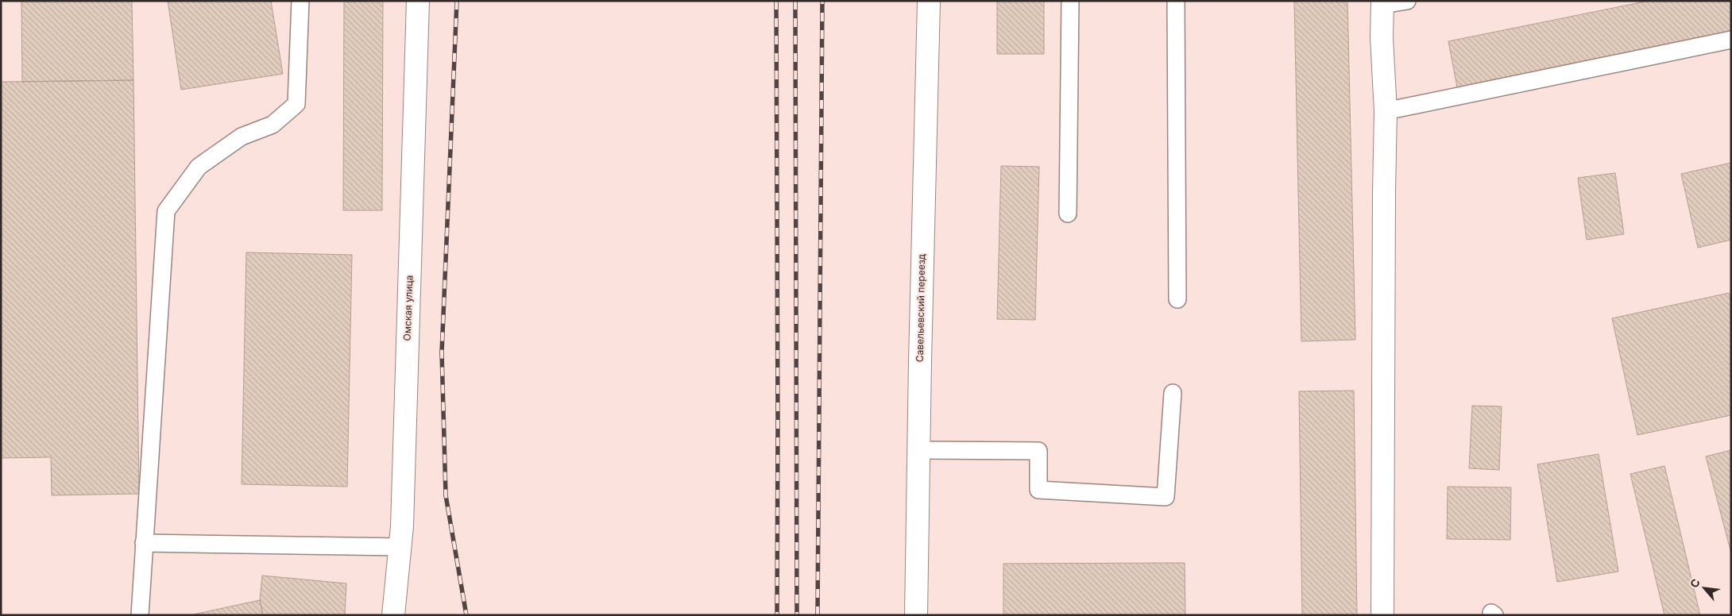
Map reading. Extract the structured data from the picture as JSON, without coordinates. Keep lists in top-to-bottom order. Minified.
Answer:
{"streets":{"main road":["Омская улица","Савельевский переезд"]},"north":"top left"}
